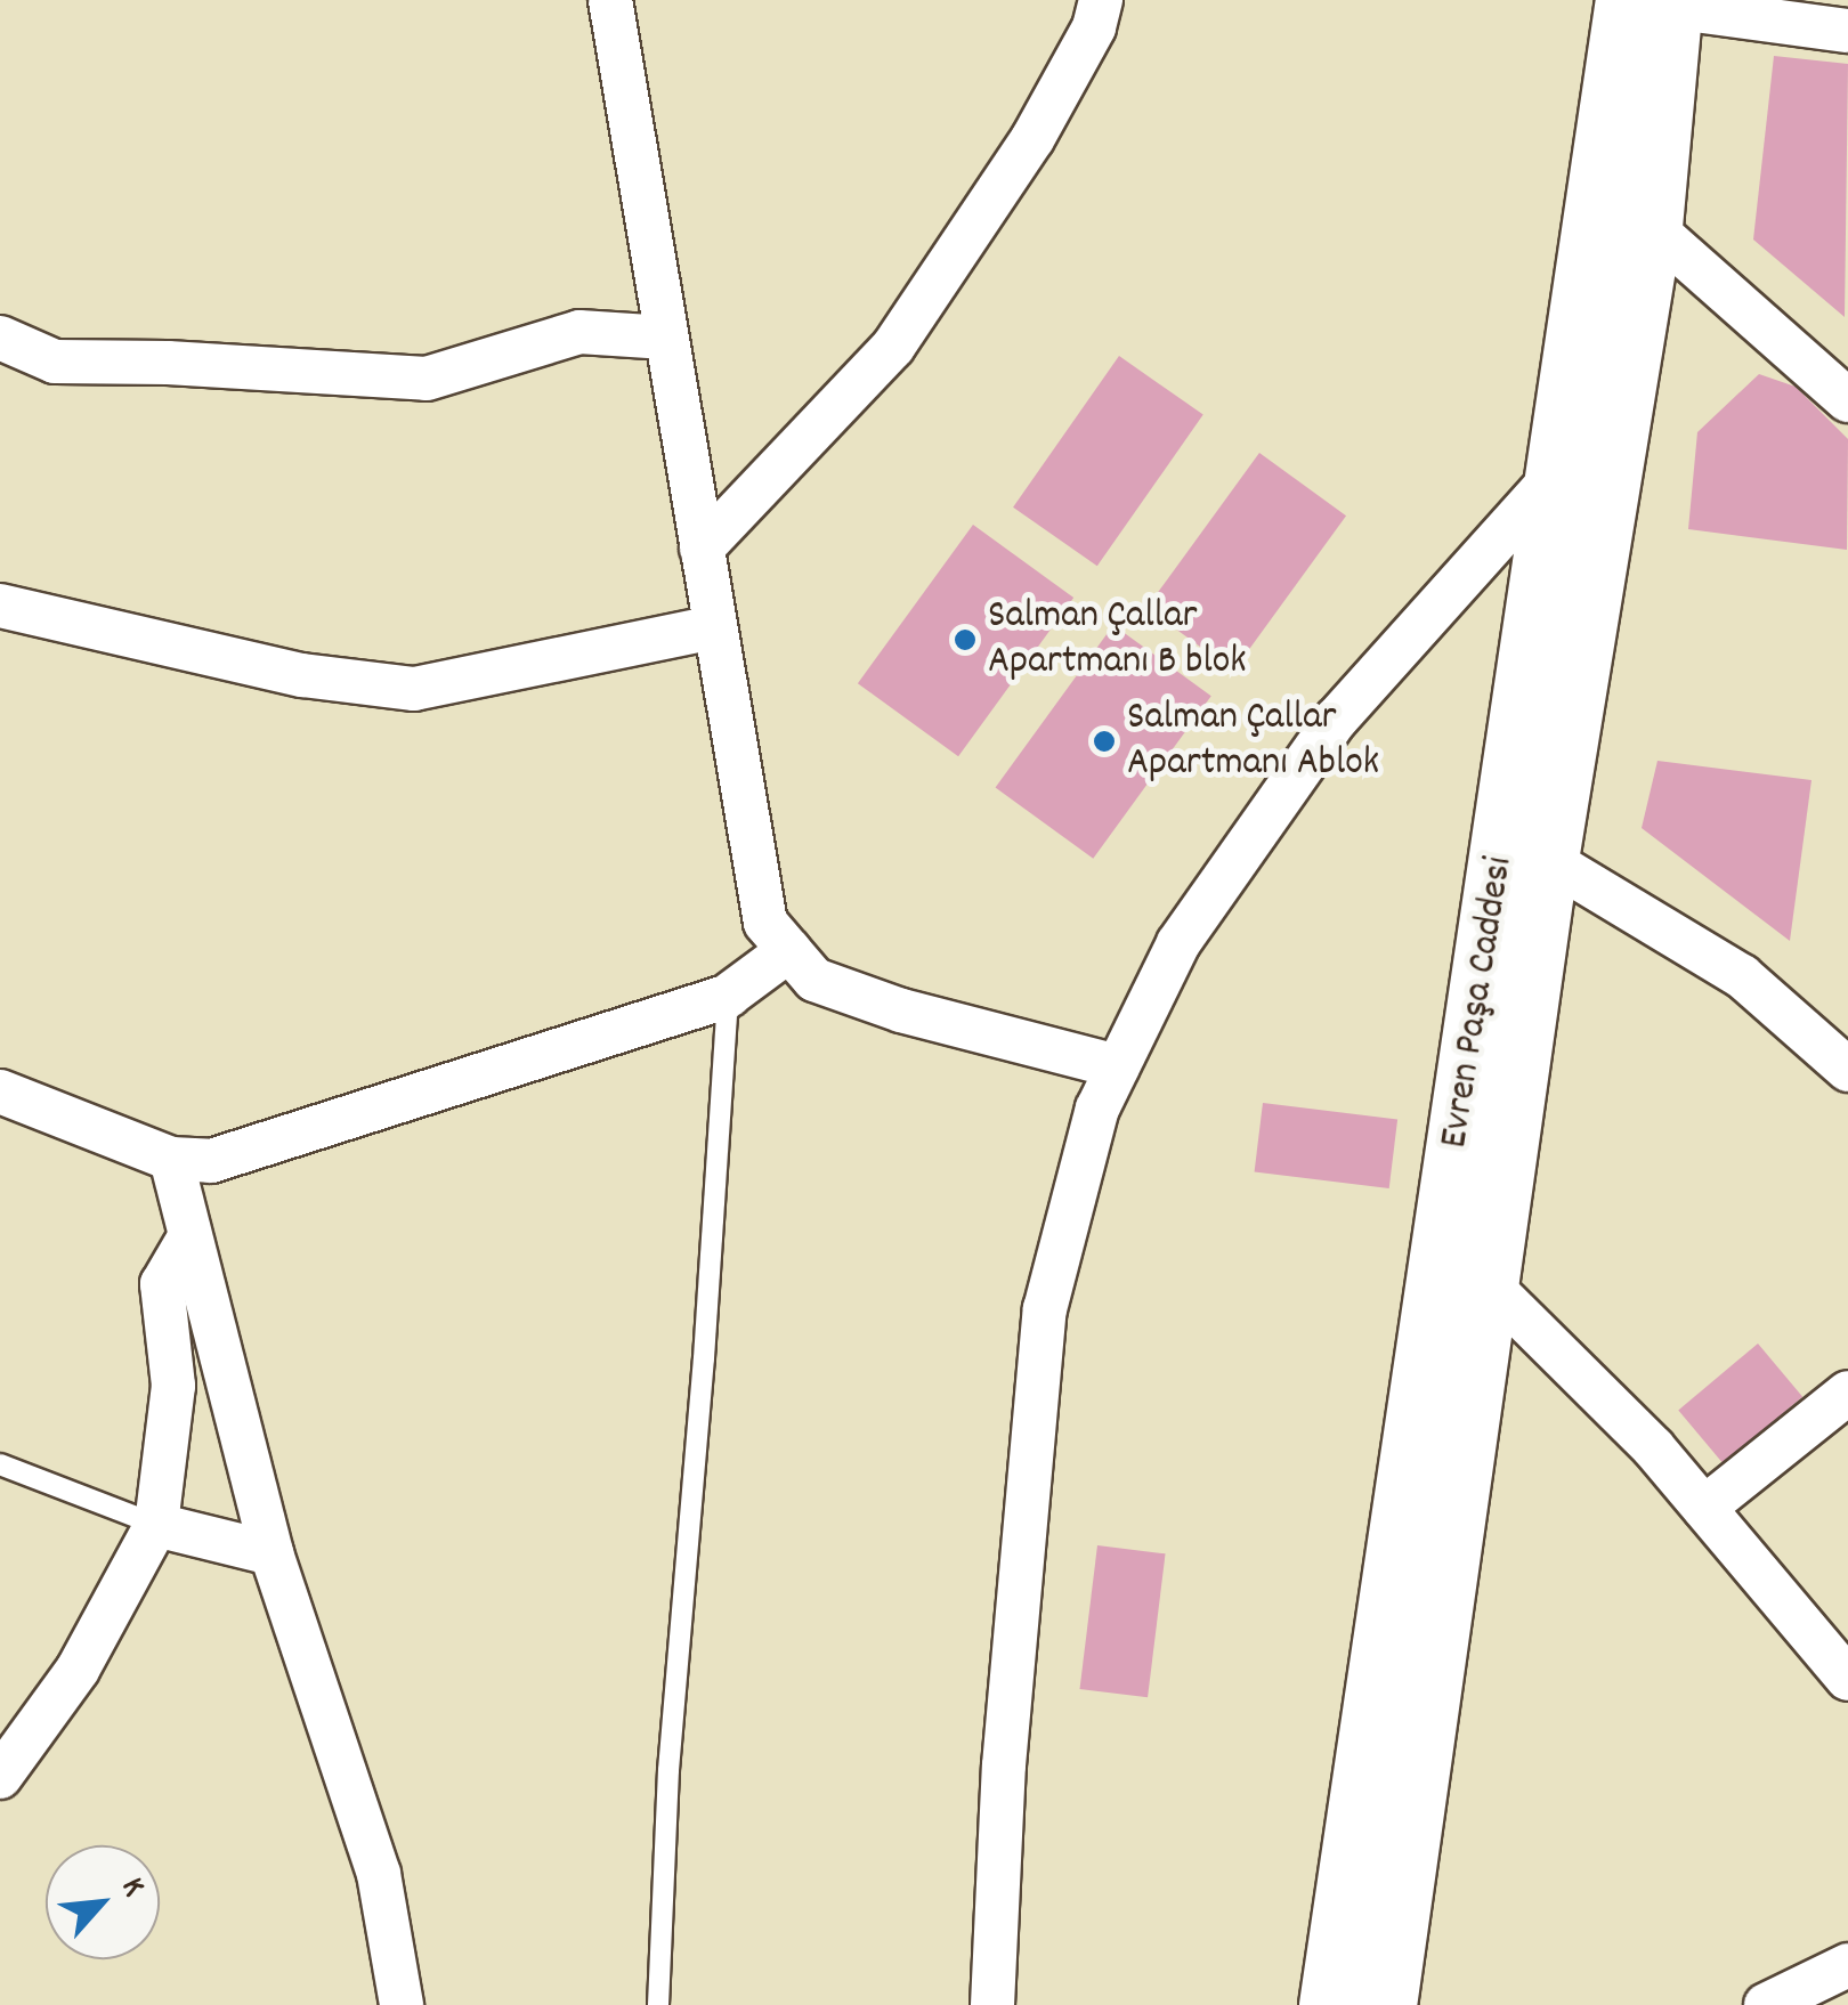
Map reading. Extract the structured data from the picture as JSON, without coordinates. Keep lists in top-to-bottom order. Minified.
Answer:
{"streets":{"highway":["Evren Paşa Caddesi"]},"places":["Salman Çallar Apartmanı B blok","Salman Çallar Apartmanı Ablok"],"north":"top right"}
